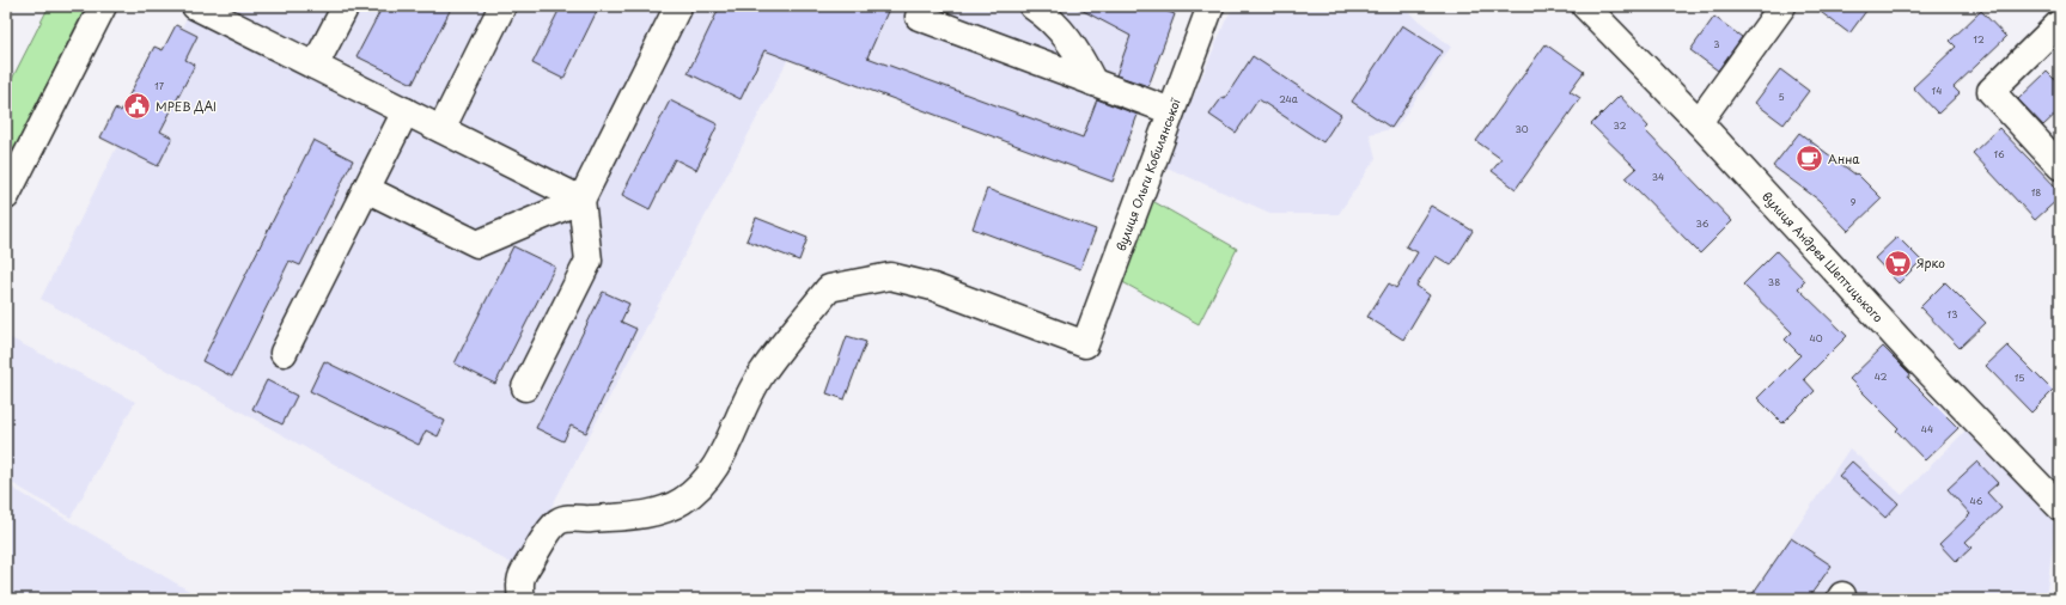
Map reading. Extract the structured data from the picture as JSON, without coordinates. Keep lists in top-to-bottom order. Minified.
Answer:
{"streets":{"street":["вулиця Ольги Кобилянської","вулиця Андрея Шептицького"]},"places":{"public building":["МРЕВ ДАІ"],"cafe":["Анна"],"supermarket":["Ярко"]},"house_numbers":["12","3","17","14","5","24а","32","30","16","34","18","9","36","38","13","40","42","15","44","46"]}
